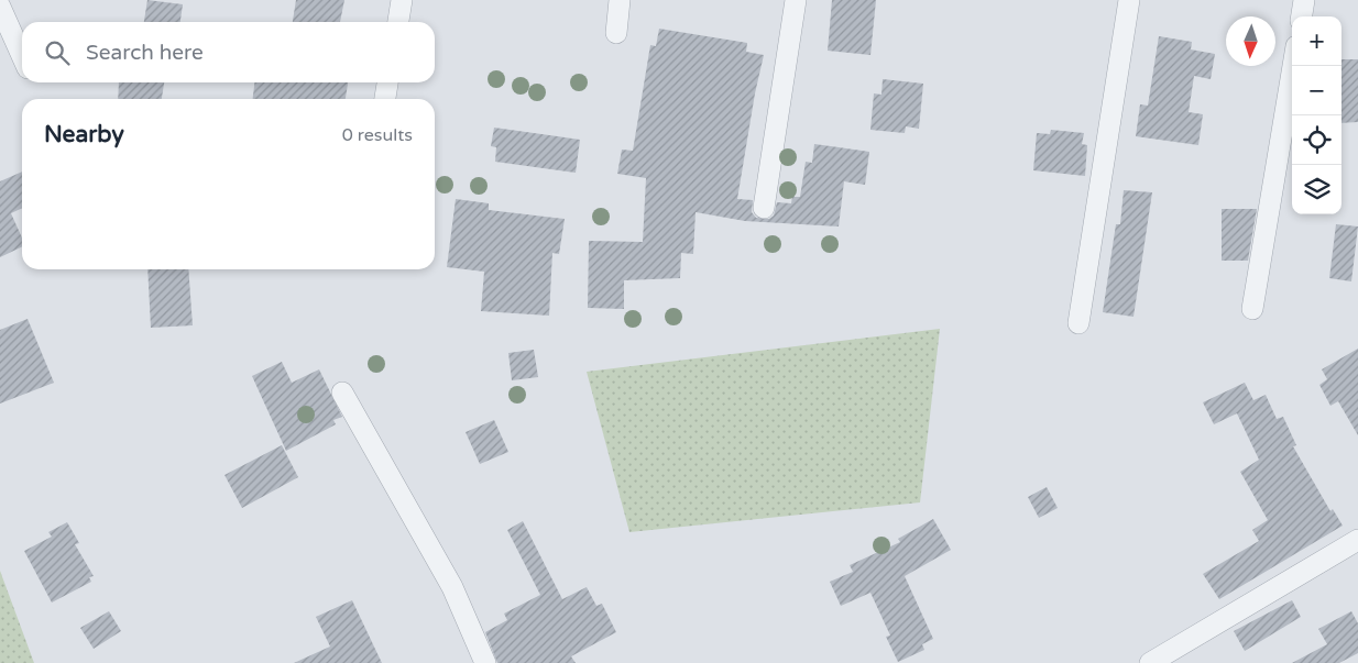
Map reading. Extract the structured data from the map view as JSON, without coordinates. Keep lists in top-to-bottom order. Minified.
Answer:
{"north":"bottom","page":{"map_buttons":["+","−"],"search":"Search here","heading":["Nearby","0 results"]}}
